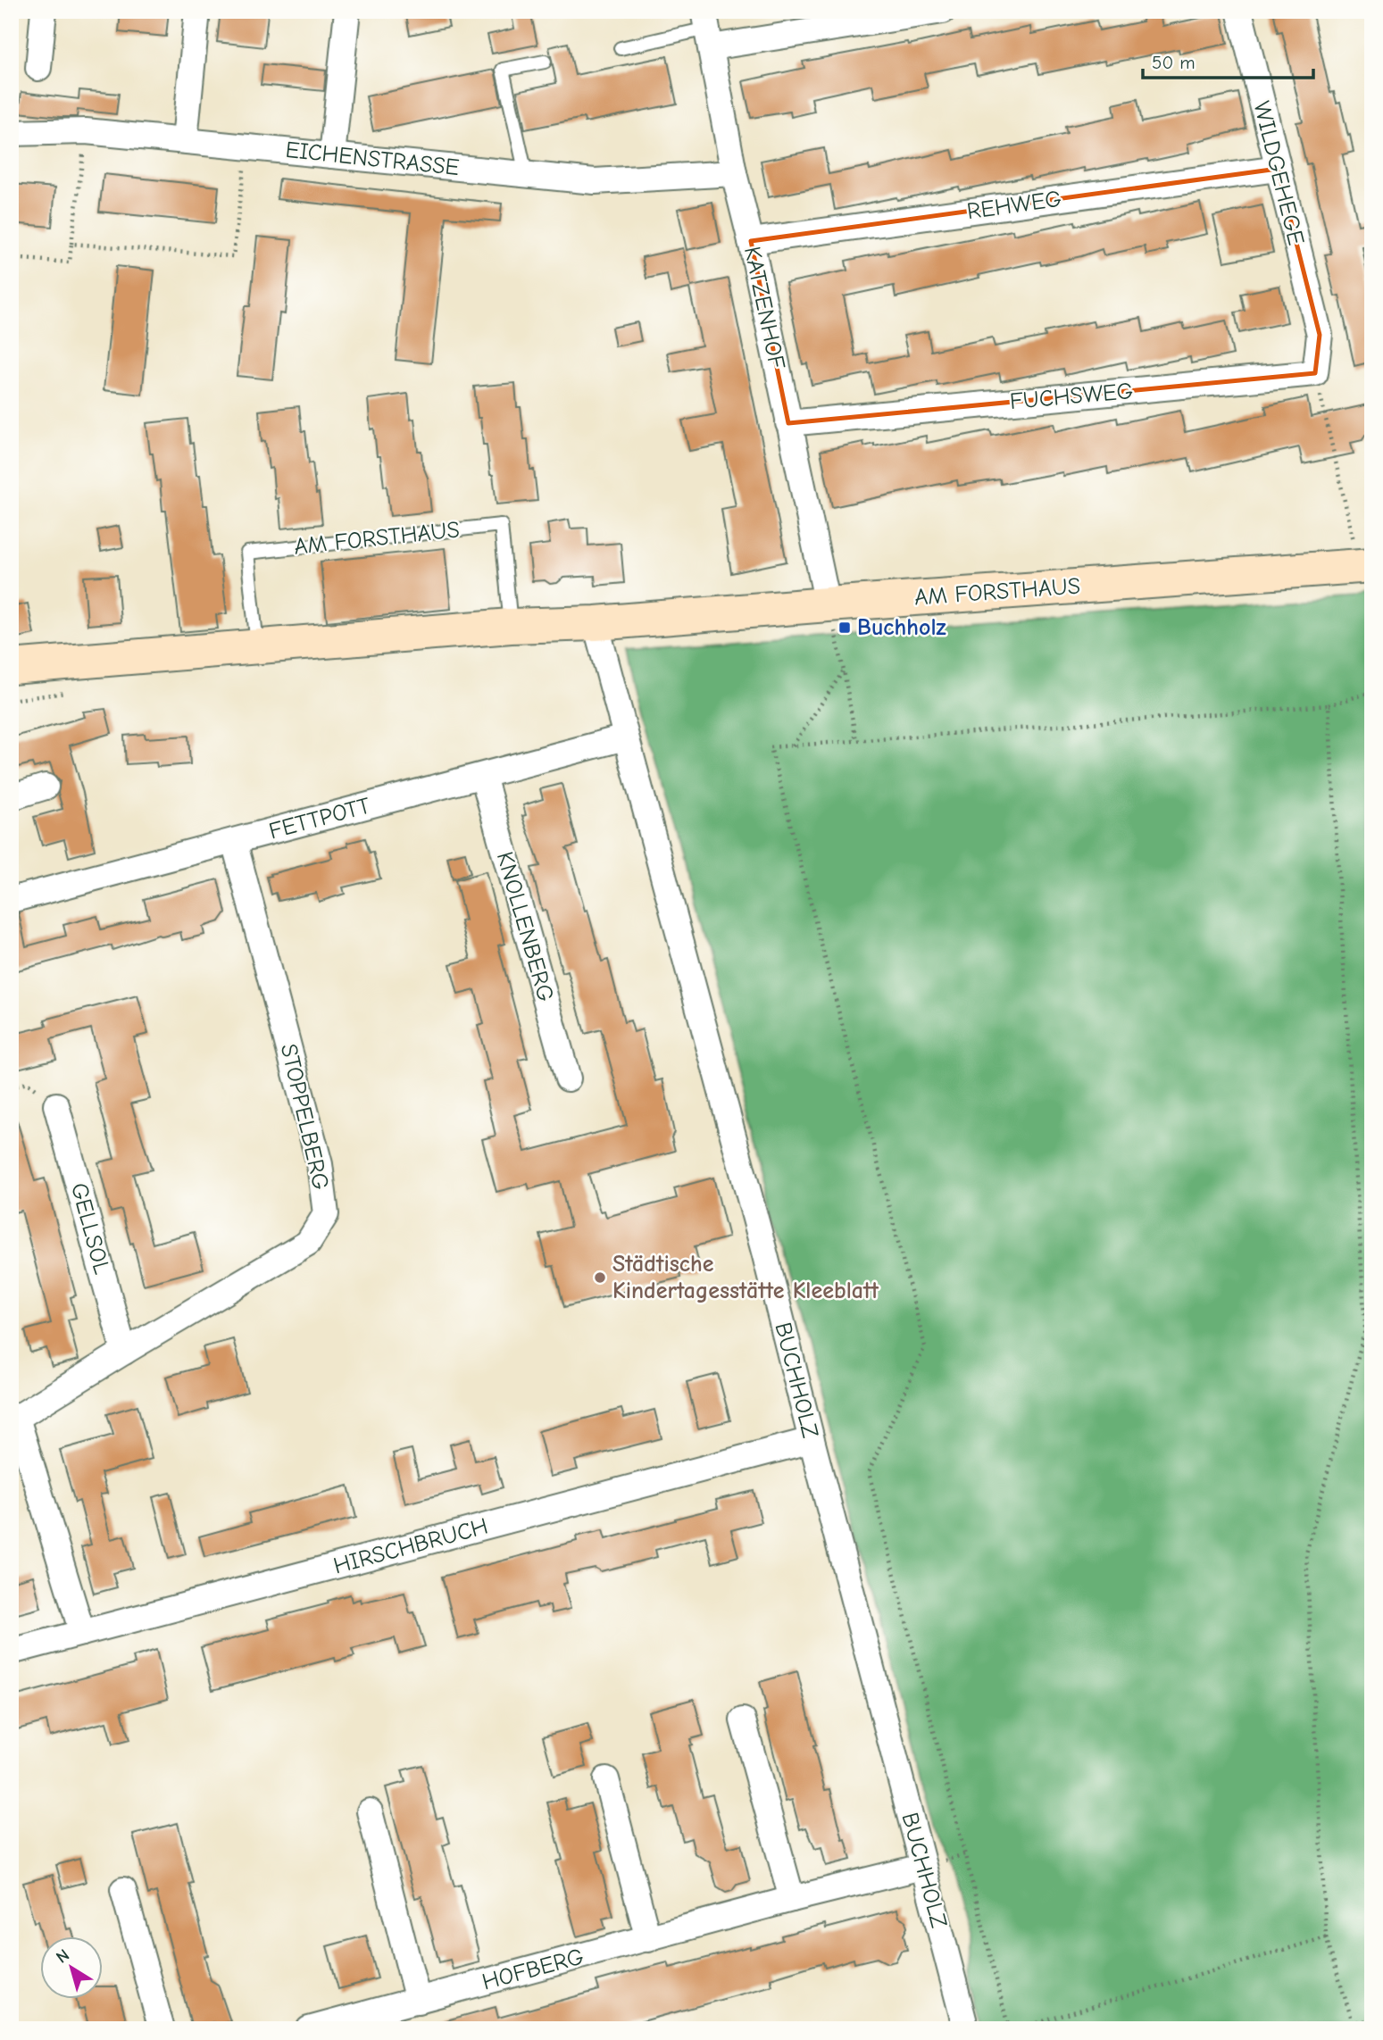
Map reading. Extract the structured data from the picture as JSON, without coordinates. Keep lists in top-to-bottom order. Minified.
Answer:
{"streets":{"street":["EICHENSTRASSE","WILDGEHEGE","REHWEG","KATZENHOF","FUCHSWEG","AM FORSTHAUS","FETTPOTT","KNOLLENBERG","STOPPELBERG","GELLSOL","BUCHHOLZ","HIRSCHBRUCH","HOFBERG"]},"crossings":[["EICHENSTRASSE","KATZENHOF"],["WILDGEHEGE","REHWEG"],["WILDGEHEGE","FUCHSWEG"],["REHWEG","KATZENHOF"],["KATZENHOF","FUCHSWEG"],["KATZENHOF","AM FORSTHAUS"],["AM FORSTHAUS","BUCHHOLZ"],["FETTPOTT","KNOLLENBERG"],["FETTPOTT","STOPPELBERG"],["FETTPOTT","BUCHHOLZ"],["STOPPELBERG","GELLSOL"],["STOPPELBERG","HIRSCHBRUCH"],["BUCHHOLZ","HIRSCHBRUCH"],["BUCHHOLZ","HOFBERG"]],"places":{"transit":["Buchholz"],"other":["Städtische Kindertagesstätte Kleeblatt"]},"scale_bar":"50 m","north":"top left"}
